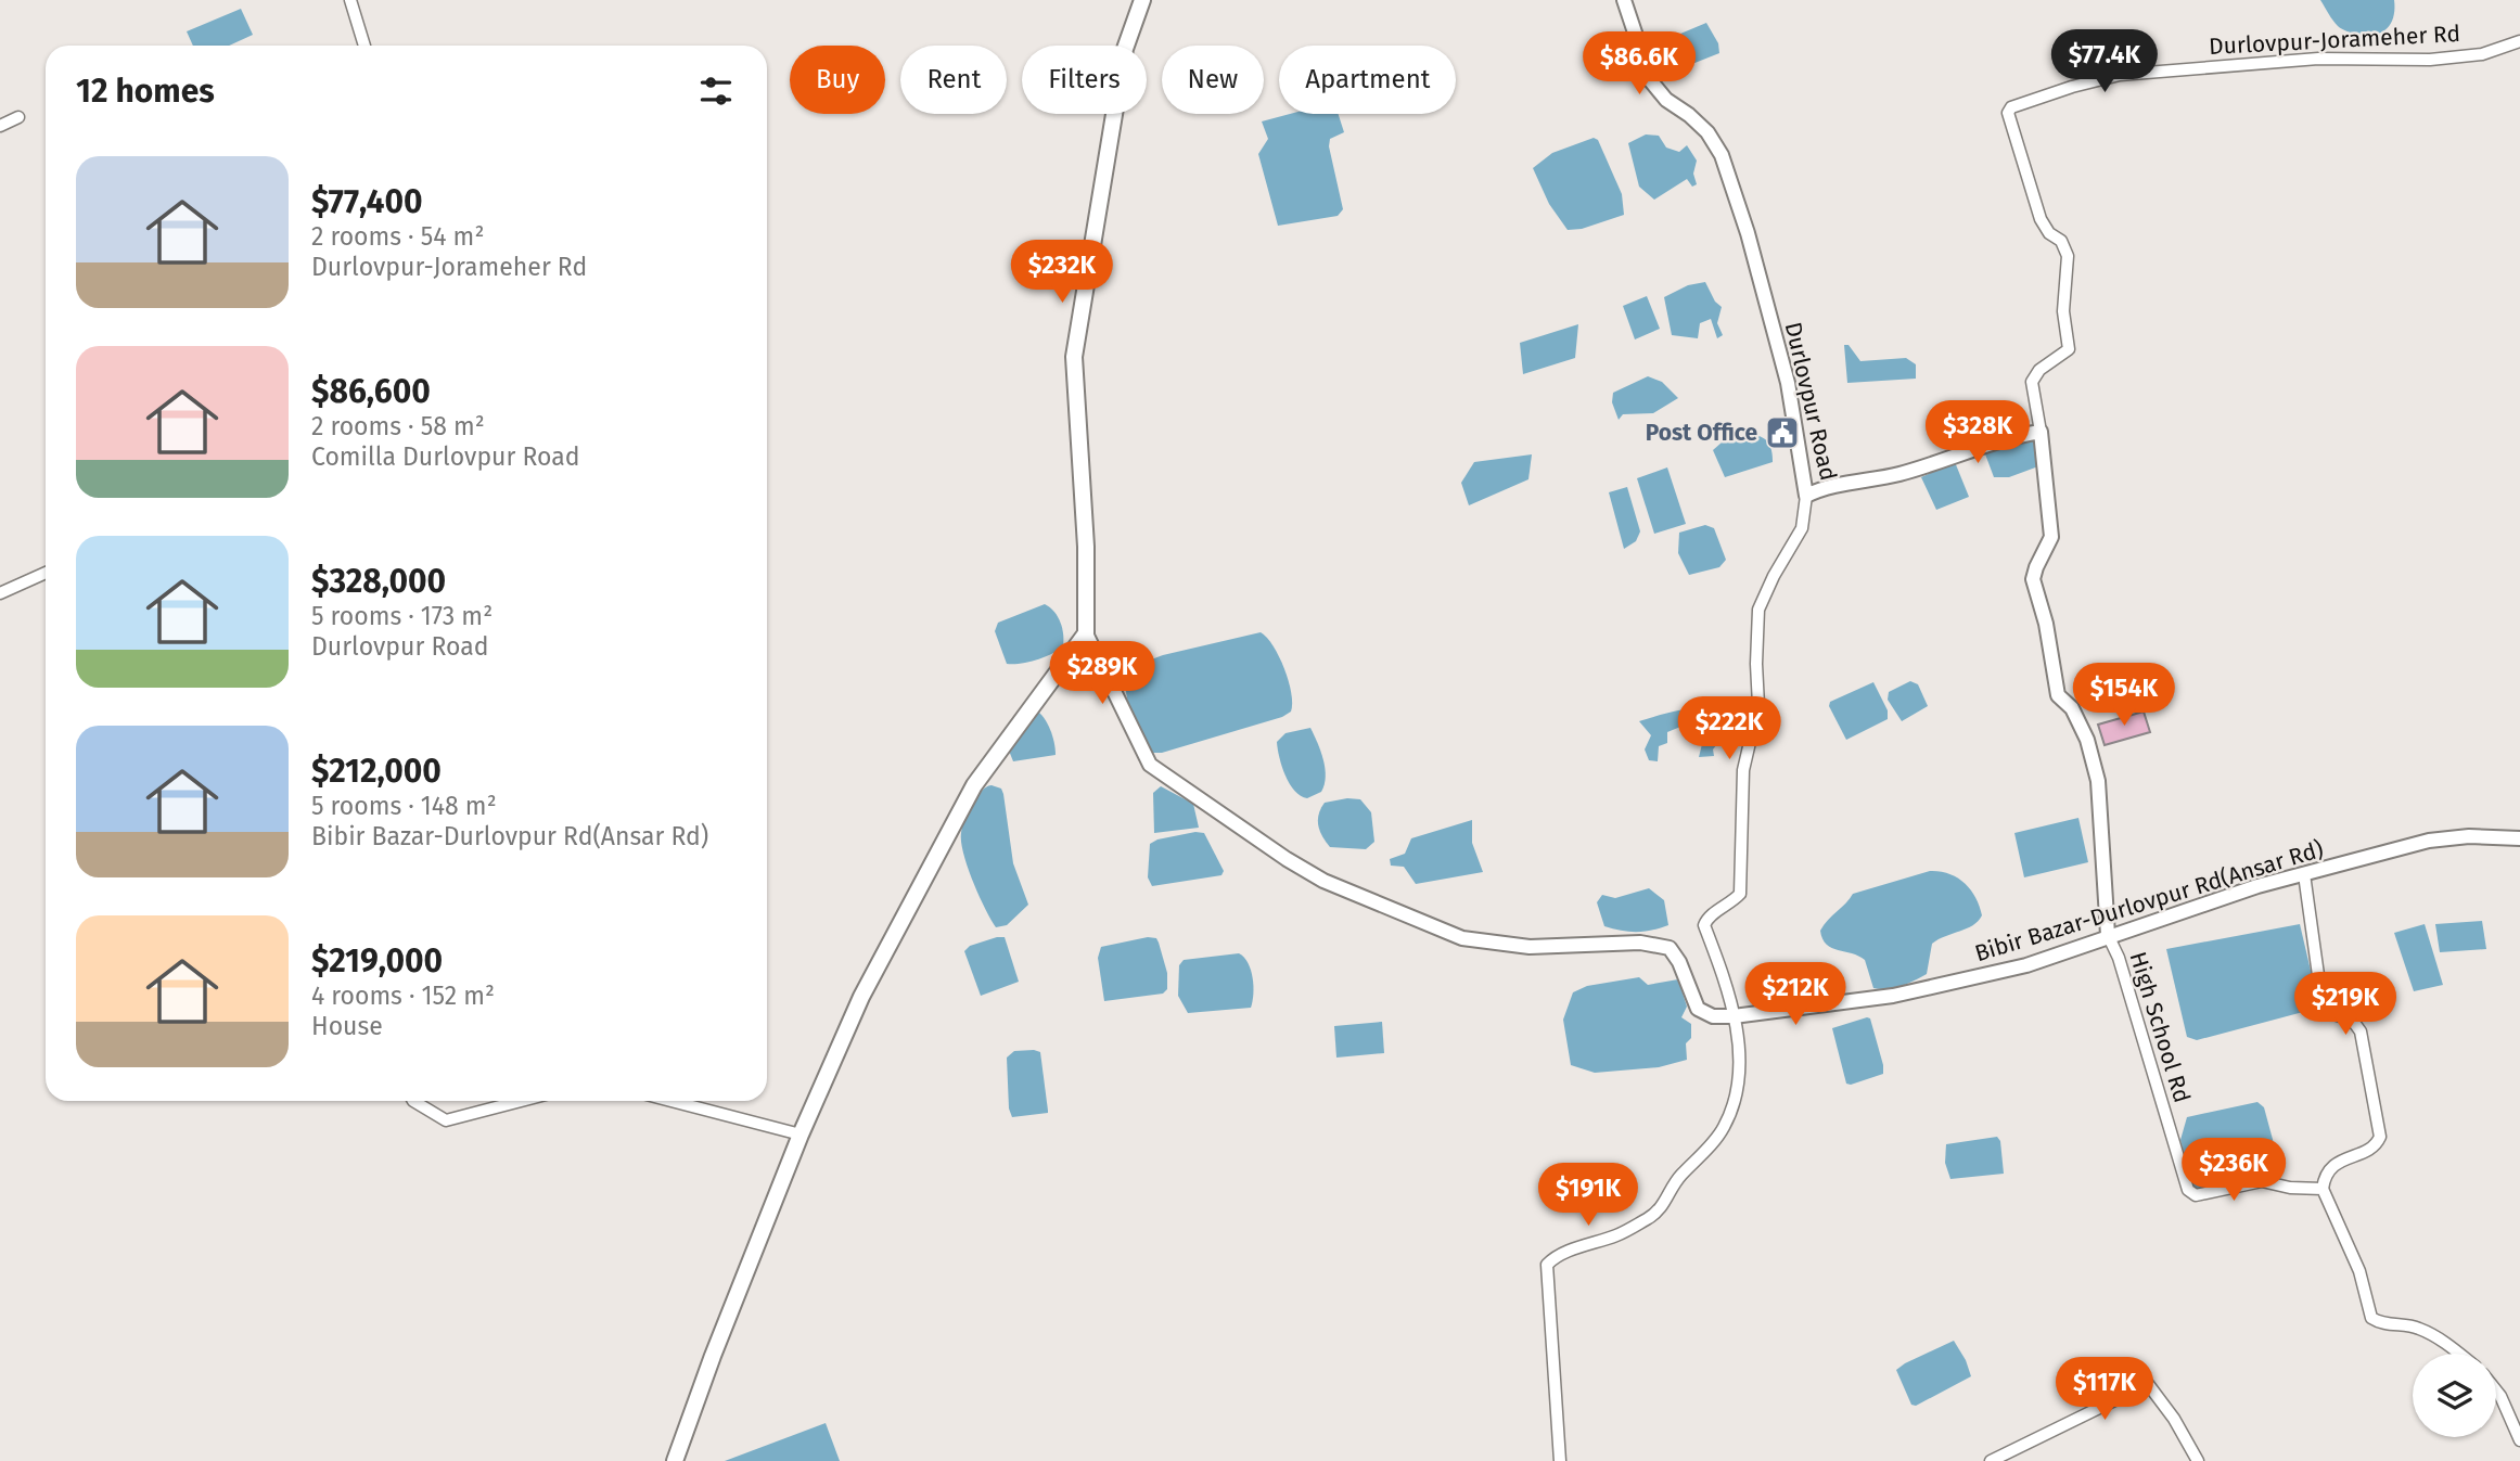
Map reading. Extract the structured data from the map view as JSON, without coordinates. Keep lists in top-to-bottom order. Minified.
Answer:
{"streets":{"street":["Durlovpur-Jorameher Rd","Durlovpur Road","Bibir Bazar-Durlovpur Rd(Ansar Rd)","High School Rd"]},"crossings":[["Durlovpur-Jorameher Rd","Durlovpur Road"],["Bibir Bazar-Durlovpur Rd(Ansar Rd)","High School Rd"]],"places":{"public building":["Post Office"]},"page":{"price":["$77.4K","$86.6K","$232K","$328K","$289K","$154K","$222K","$212K","$219K","$236K","$191K","$117K"],"chip":["Buy","Rent","Filters","New","Apartment"],"heading":"12 homes","list":[{"name":"$77,400","note":"2 rooms · 54 m² · Durlovpur-Jorameher Rd"},{"name":"$86,600","note":"2 rooms · 58 m² · Comilla Durlovpur Road"},{"name":"$328,000","note":"5 rooms · 173 m² · Durlovpur Road"},{"name":"$212,000","note":"5 rooms · 148 m² · Bibir Bazar-Durlovpur Rd(Ansar Rd)"},{"name":"$219,000","note":"4 rooms · 152 m² · House"}]}}
